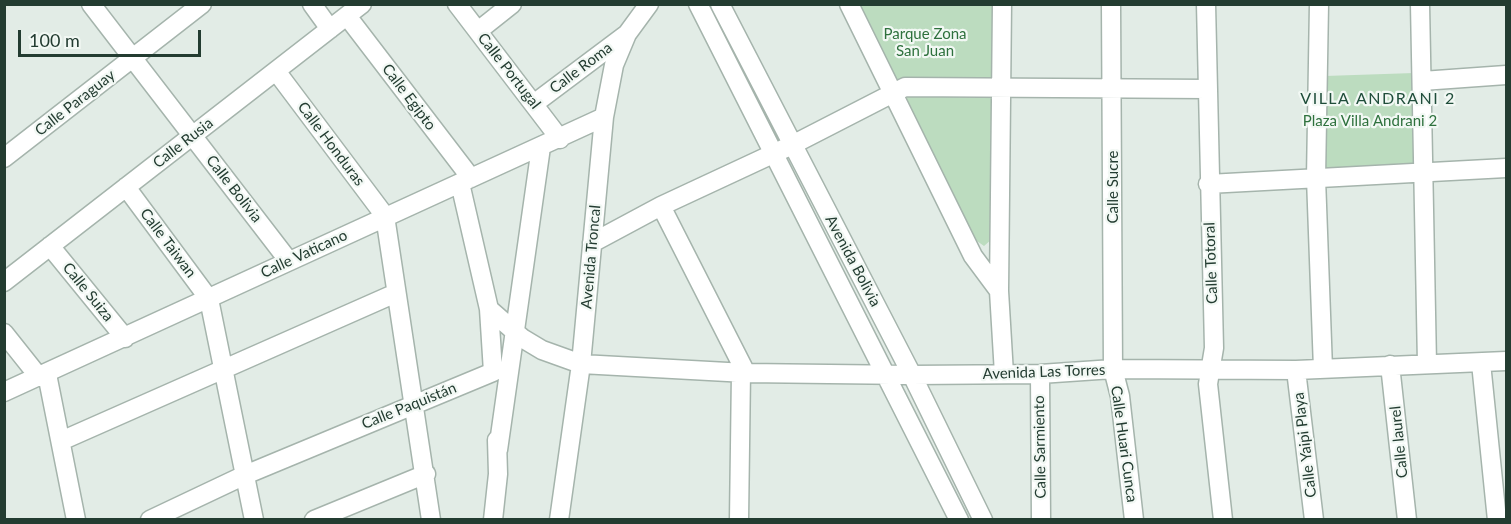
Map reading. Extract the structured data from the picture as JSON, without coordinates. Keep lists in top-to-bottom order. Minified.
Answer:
{"streets":{"street":["Calle Roma","Calle Portugal","Calle Egipto","Calle Paraguay","Calle Rusia","Calle Honduras","Calle Sucre","Calle Bolivia","Calle Taiwan","Calle Vaticano","Avenida Troncal","Avenida Bolivia","Calle Totoral","Calle Suiza","Avenida Las Torres","Calle Paquistán","Calle laurel","Calle Huari Cunca","Calle Yaipi Playa","Calle Sarmiento"]},"crossings":[["Calle Roma","Calle Portugal"],["Calle Roma","Avenida Troncal"],["Calle Portugal","Calle Vaticano"],["Calle Egipto","Calle Rusia"],["Calle Egipto","Calle Vaticano"],["Calle Paraguay","Calle Bolivia"],["Calle Rusia","Calle Honduras"],["Calle Rusia","Calle Bolivia"],["Calle Rusia","Calle Taiwan"],["Calle Rusia","Calle Suiza"],["Calle Honduras","Calle Vaticano"],["Calle Sucre","Avenida Las Torres"],["Calle Sucre","Calle Huari Cunca"],["Calle Bolivia","Calle Vaticano"],["Calle Taiwan","Calle Vaticano"],["Calle Vaticano","Avenida Troncal"],["Calle Vaticano","Calle Suiza"],["Avenida Troncal","Avenida Las Torres"],["Avenida Bolivia","Avenida Las Torres"],["Calle Totoral","Avenida Las Torres"],["Avenida Las Torres","Calle laurel"],["Avenida Las Torres","Calle Huari Cunca"],["Avenida Las Torres","Calle Yaipi Playa"],["Avenida Las Torres","Calle Sarmiento"]],"districts":["VILLA ANDRANI 2"],"parks":["Parque Zona San Juan","Plaza Villa Andrani 2"],"scale_bar":"100 m"}
